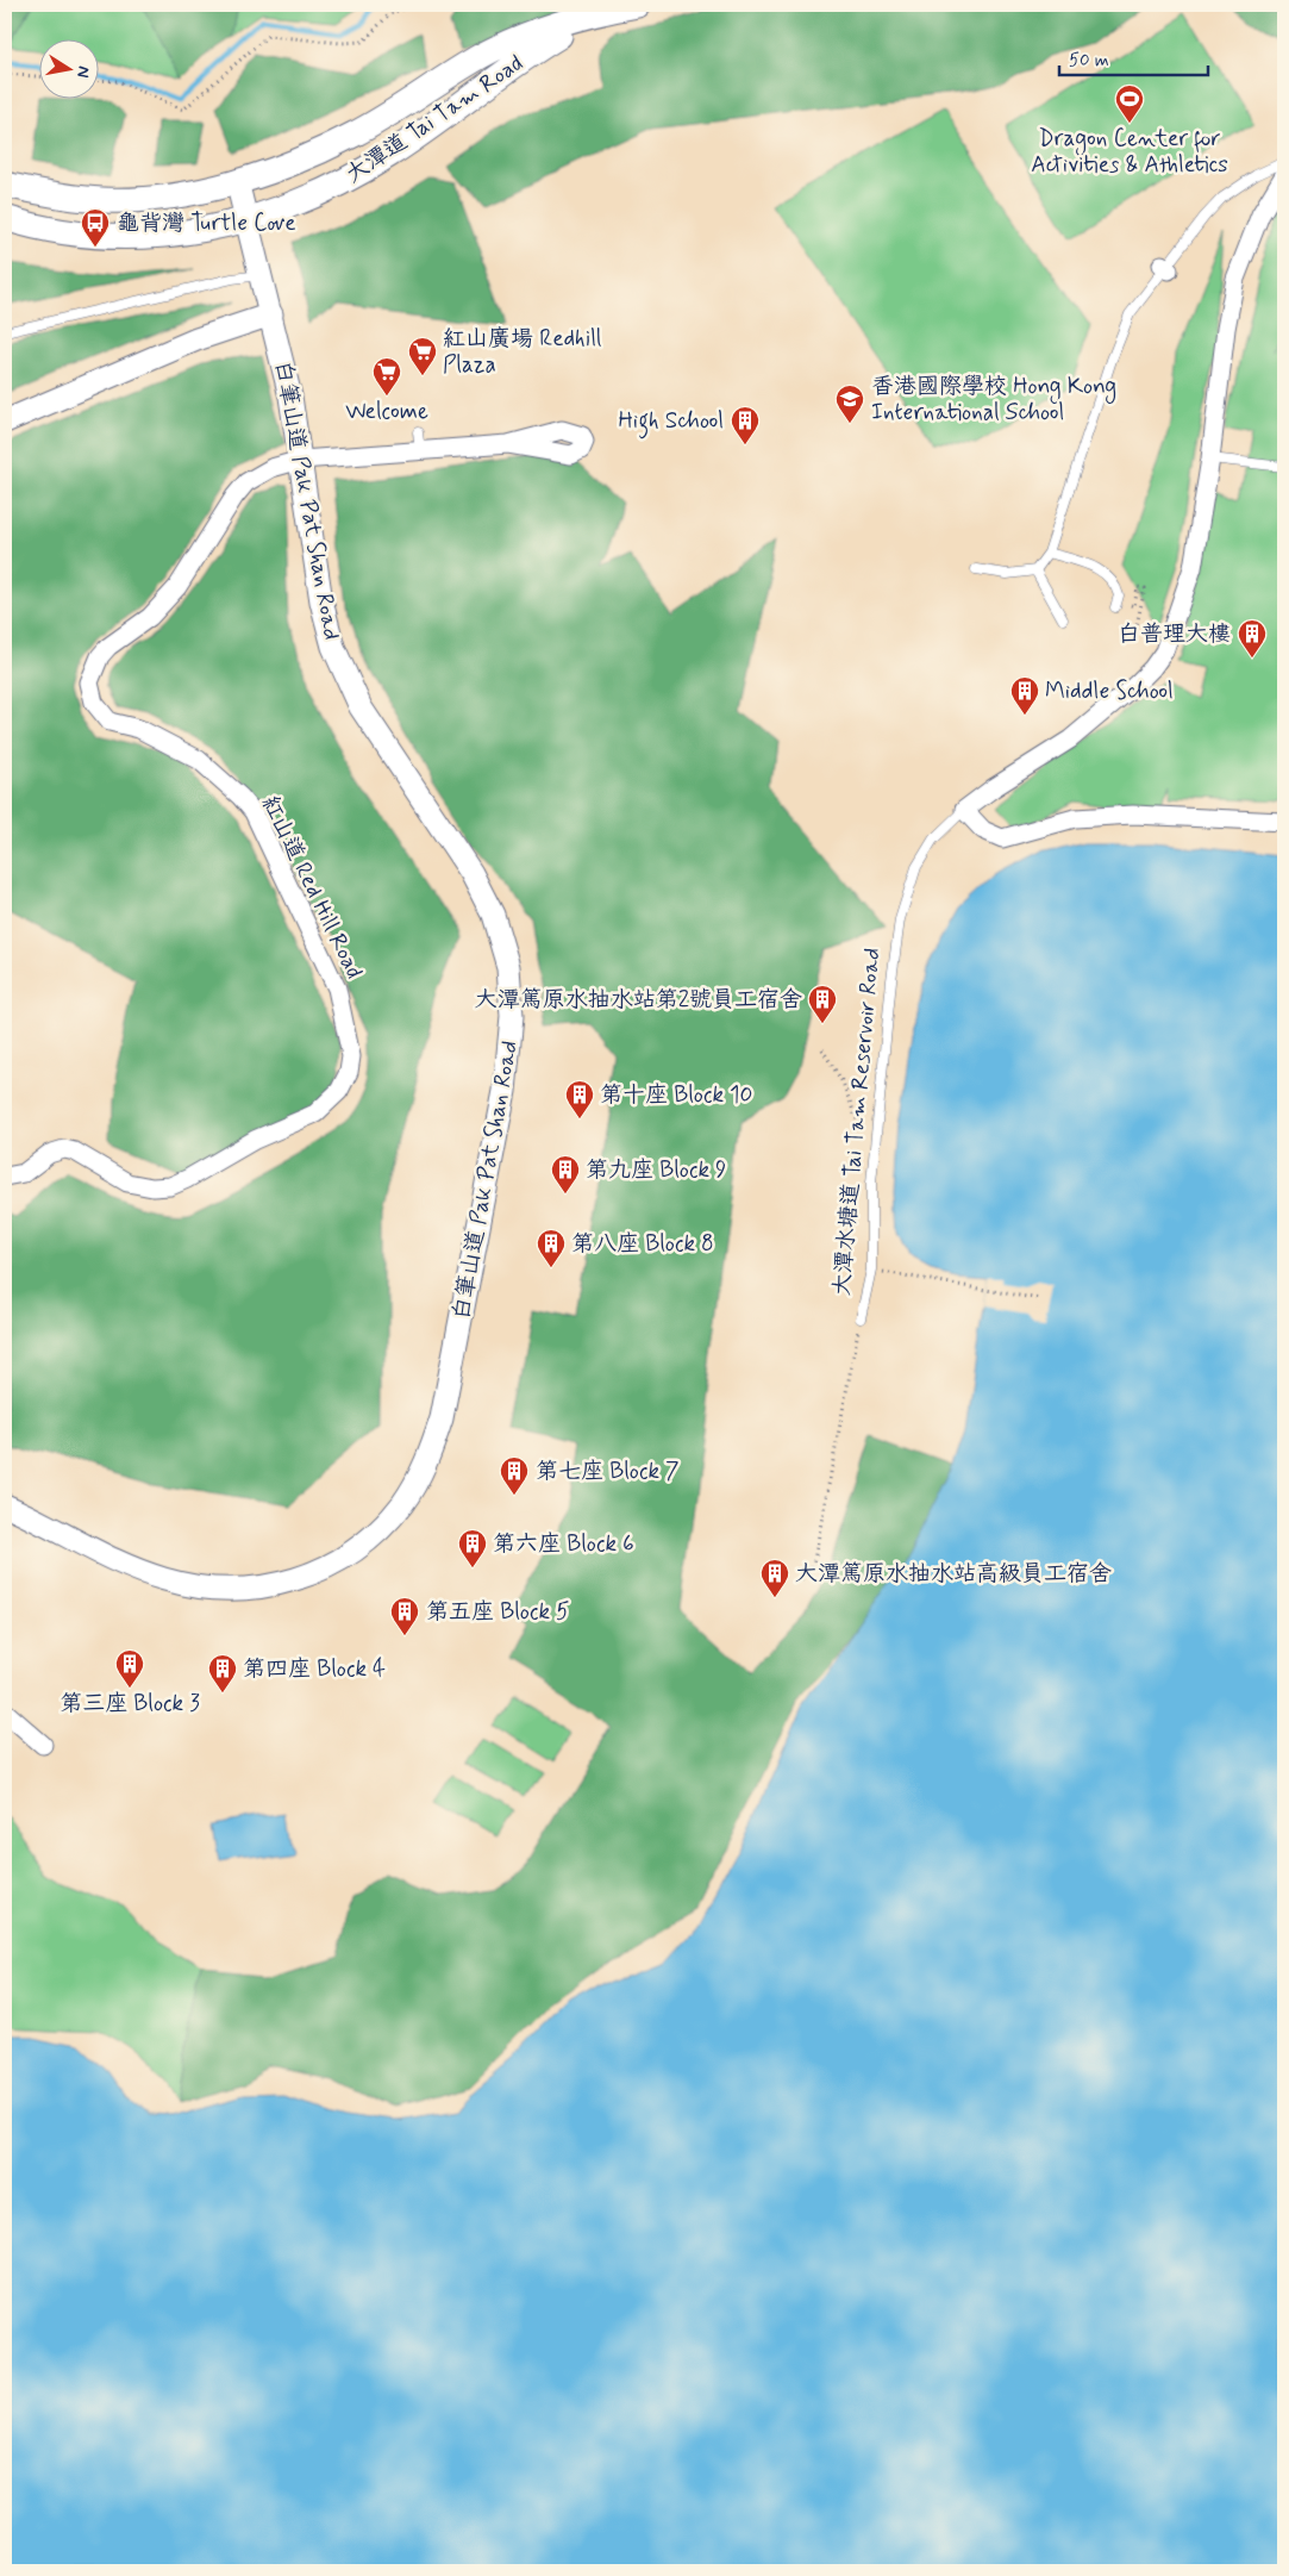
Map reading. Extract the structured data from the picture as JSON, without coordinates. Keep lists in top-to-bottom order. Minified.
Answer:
{"streets":{"main road":["大潭道 Tai Tam Road"],"street":["白筆山道 Pak Pat Shan Road","紅山道 Red Hill Road","大潭水塘道 Tai Tam Reservoir Road"]},"crossings":[["大潭道 Tai Tam Road","白筆山道 Pak Pat Shan Road"],["白筆山道 Pak Pat Shan Road","紅山道 Red Hill Road"]],"places":{"sports":["Dragon Center for Activities & Athletics"],"bus stop":["龜背灣 Turtle Cove"],"supermarket":["紅山廣場 Redhill Plaza","Welcome"],"school or university":["香港國際學校 Hong Kong International School"],"building":["High School","白普理大樓","Middle School","大潭篤原水抽水站第2號員工宿舍","第十座 Block 10","第九座 Block 9","第八座 Block 8","第七座 Block 7","第六座 Block 6","大潭篤原水抽水站高級員工宿舍","第五座 Block 5","第三座 Block 3","第四座 Block 4"]},"scale_bar":"50 m","north":"right"}
